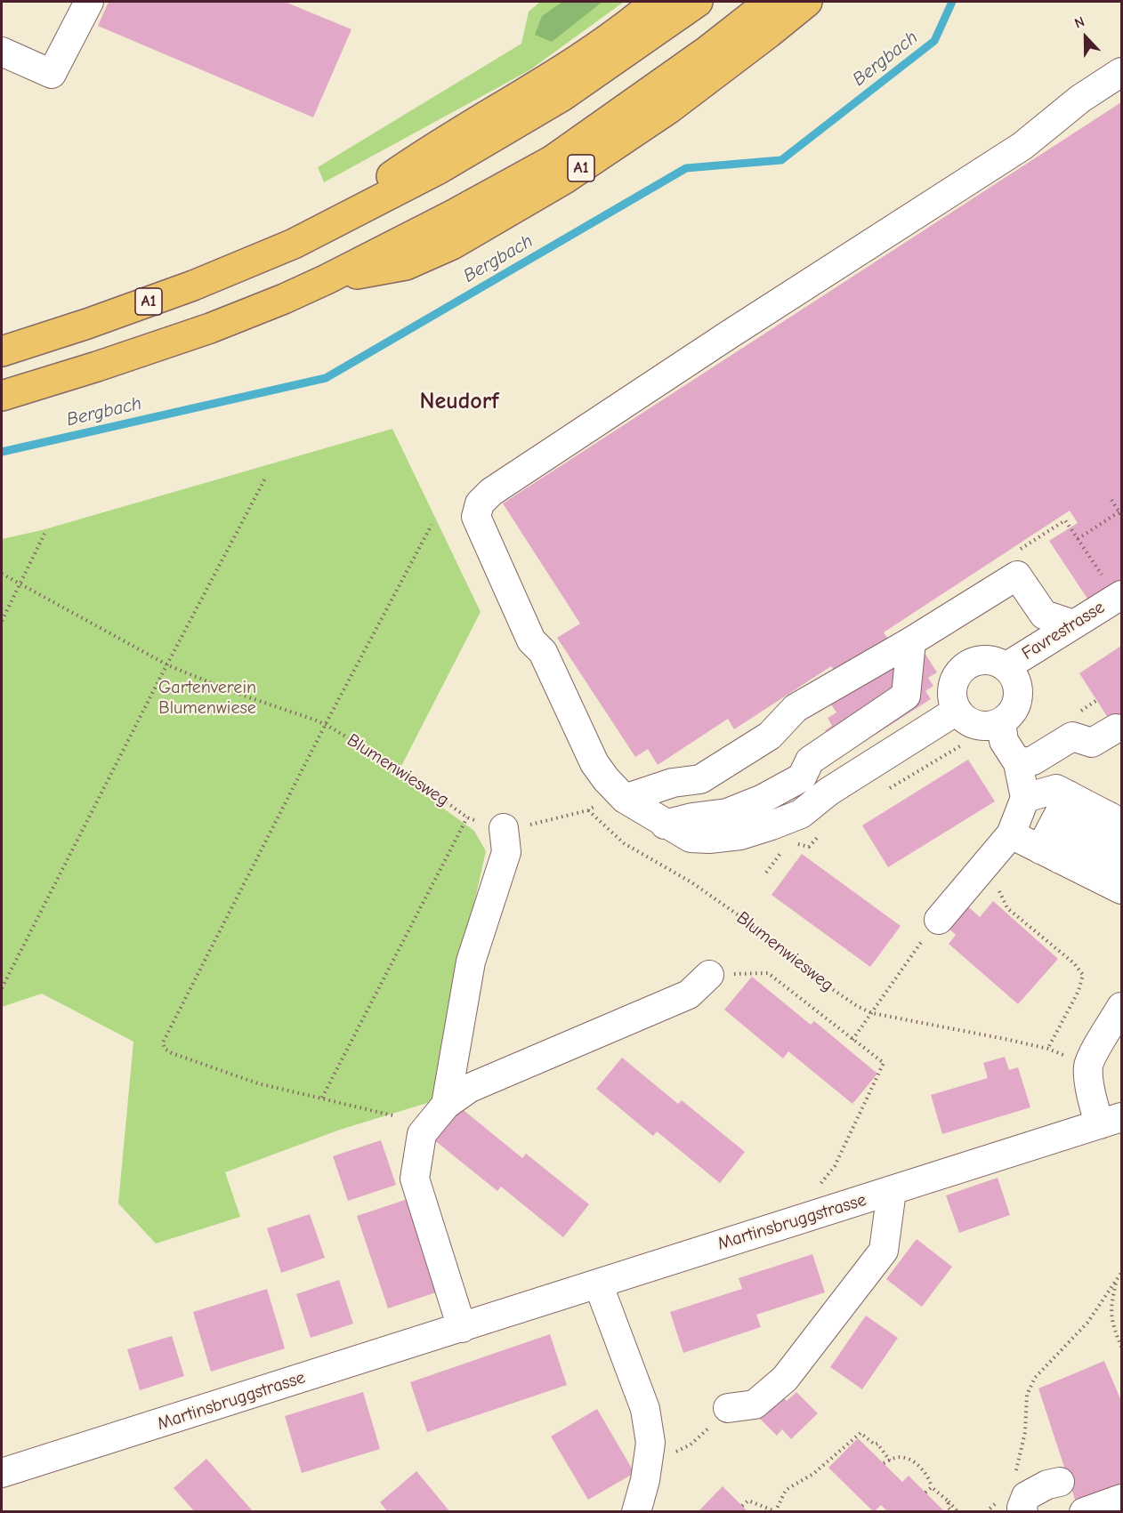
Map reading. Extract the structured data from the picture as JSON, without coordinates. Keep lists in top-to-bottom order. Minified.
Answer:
{"streets":{"highway":["A1"],"street":["Favrestrasse","Martinsbruggstrasse"],"path":["Blumenwiesweg"]},"districts":["Neudorf"],"water":["Bergbach"],"parks":["Gartenverein Blumenwiese"],"north":"top"}
